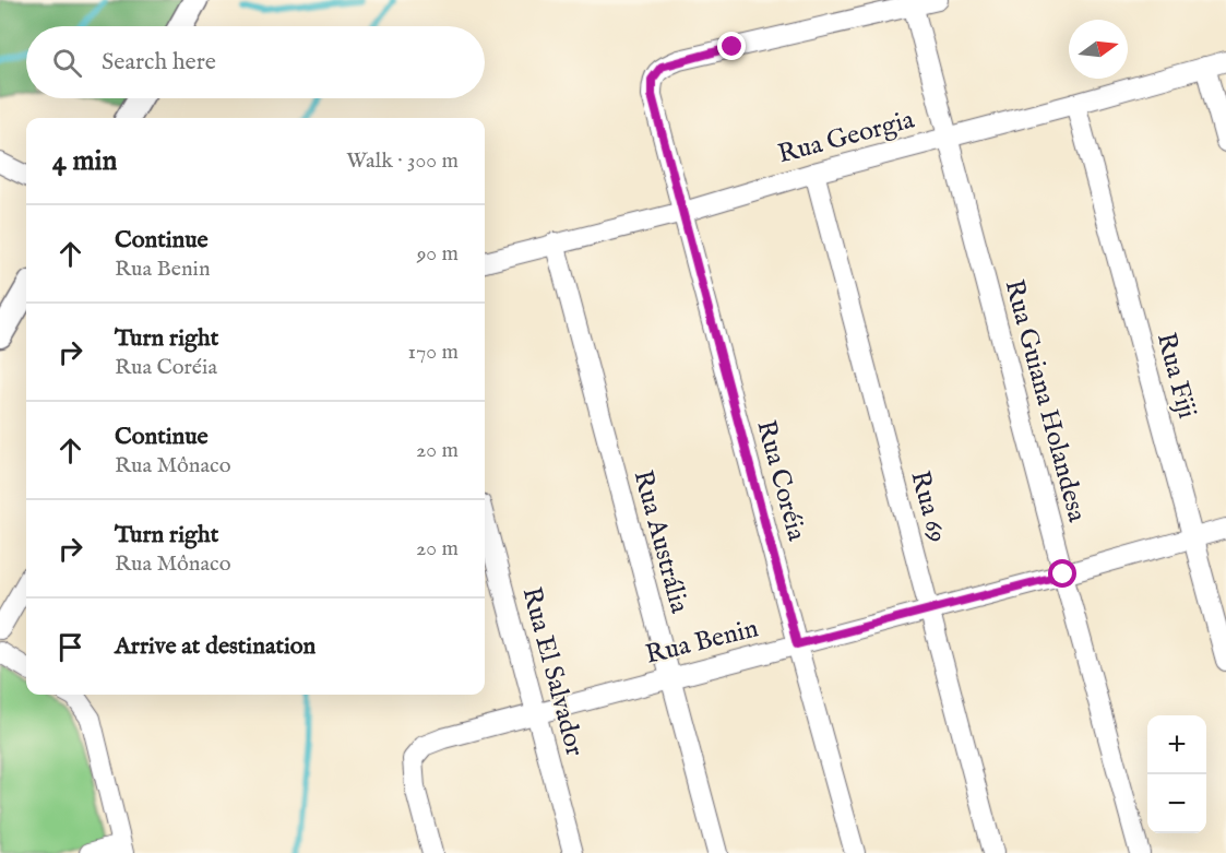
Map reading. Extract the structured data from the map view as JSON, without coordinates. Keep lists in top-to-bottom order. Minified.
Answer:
{"streets":{"street":["Rua Georgia","Rua Fiji","Rua Guiana Holandesa","Rua Coréia","Rua 69","Rua Austrália","Rua Benin","Rua El Salvador"]},"crossings":[["Rua Georgia","Rua Fiji"],["Rua Georgia","Rua Guiana Holandesa"],["Rua Georgia","Rua Coréia"],["Rua Georgia","Rua 69"],["Rua Georgia","Rua Austrália"],["Rua Fiji","Rua Benin"],["Rua Guiana Holandesa","Rua Coréia"],["Rua Guiana Holandesa","Rua Benin"],["Rua Coréia","Rua Benin"],["Rua 69","Rua Benin"],["Rua Austrália","Rua Benin"],["Rua Benin","Rua El Salvador"]],"north":"right","page":{"search":"Search here","heading":["4 min","Walk · 300 m"],"list":[["Continue","Rua Benin","90 m"],["Turn right","Rua Coréia","170 m"],["Continue","Rua Mônaco","20 m"],["Turn right","Rua Mônaco","20 m"],"Arrive at destination"],"map_buttons":["+","−"]}}
